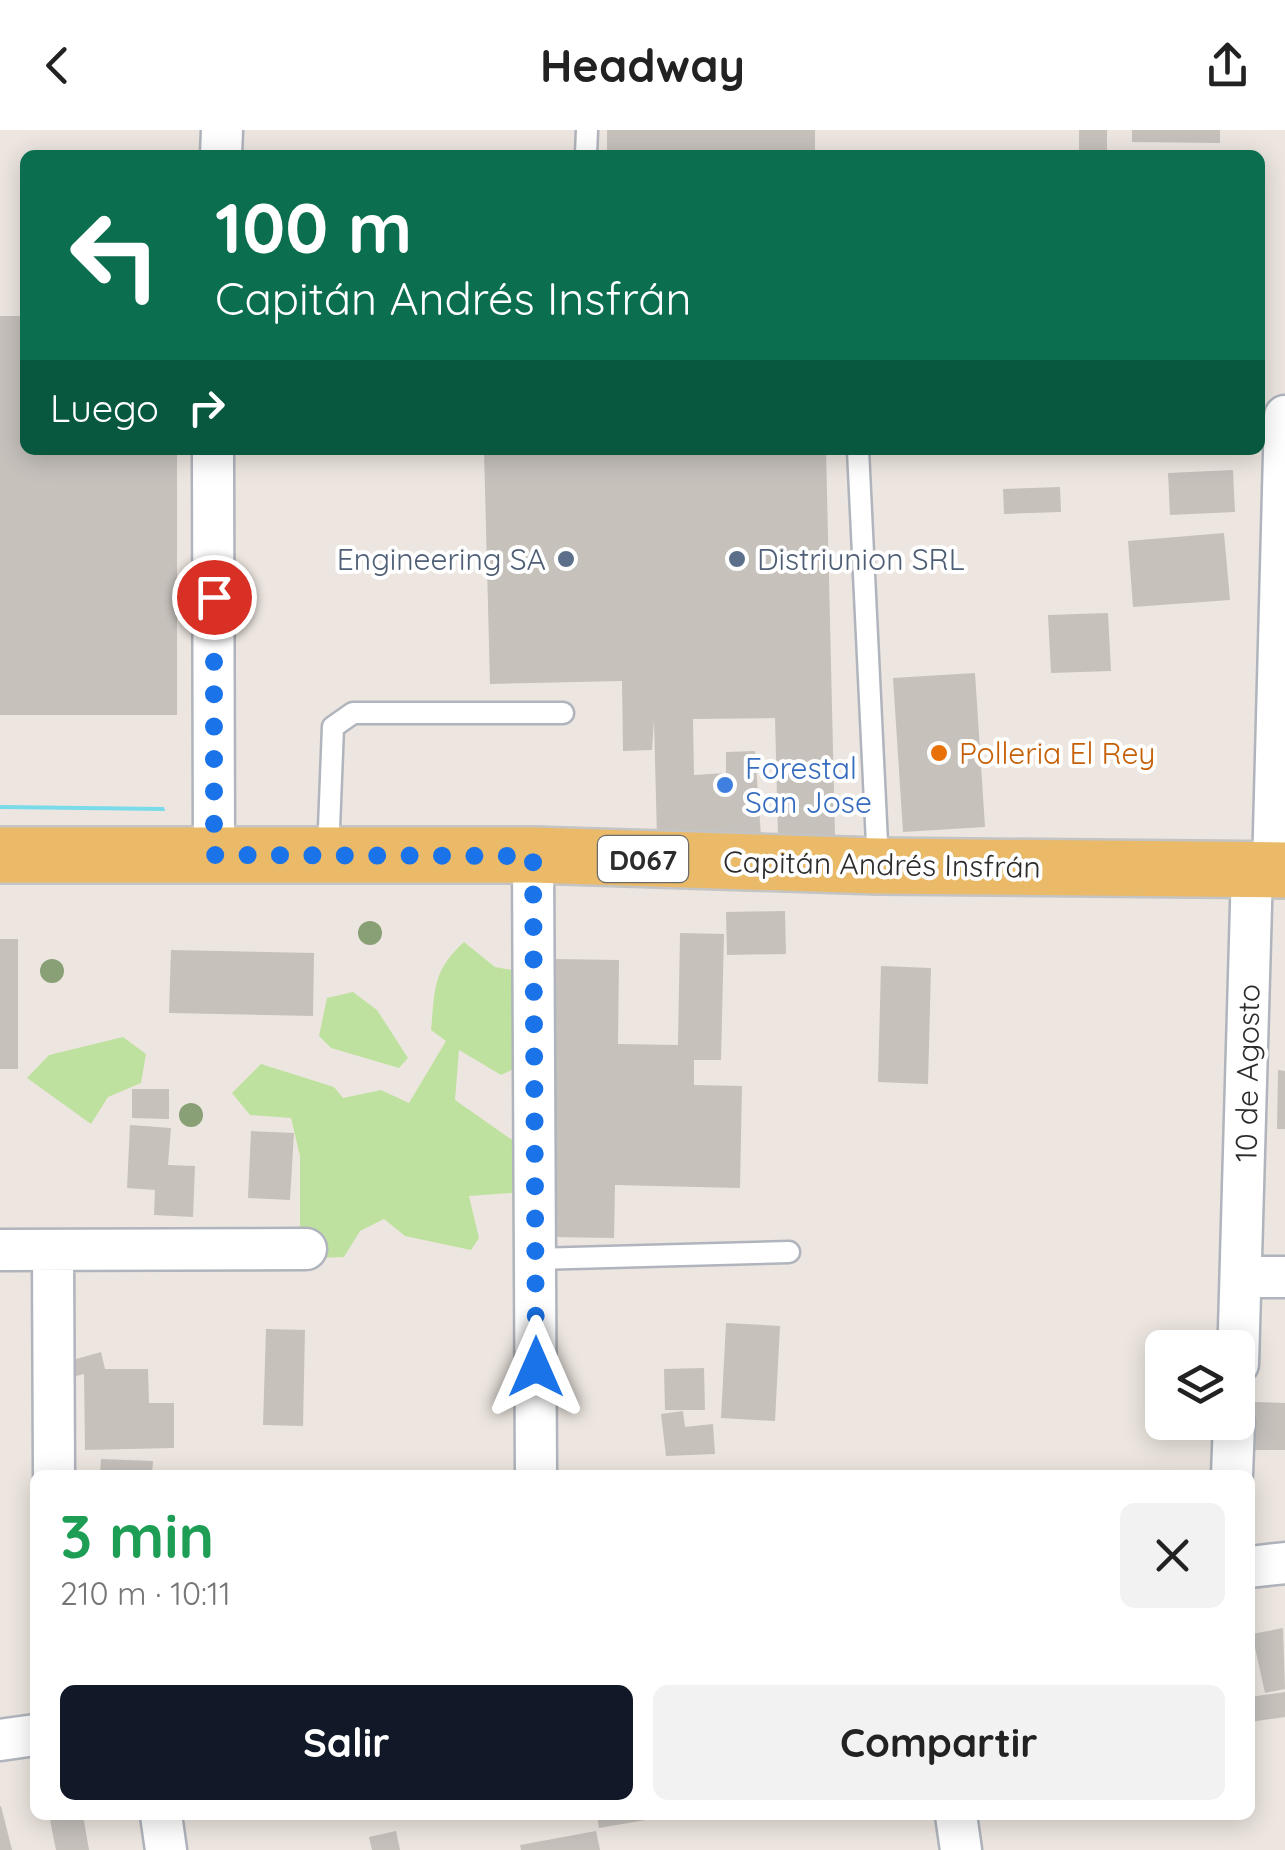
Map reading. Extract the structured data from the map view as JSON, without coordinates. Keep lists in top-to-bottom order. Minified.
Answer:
{"streets":{"main road":["D067","Capitán Andrés Insfrán"],"street":["10 de Agosto"]},"crossings":[["Capitán Andrés Insfrán","10 de Agosto"]],"places":["Engineering SA","Distriunion SRL","Polleria El Rey","Forestal San Jose"],"page":{"header":"Headway","turn":["100 m","Capitán Andrés Insfrán"],"then":"Luego","heading":["3 min","210 m · 10:11"],"buttons":["Salir","Compartir"]}}
